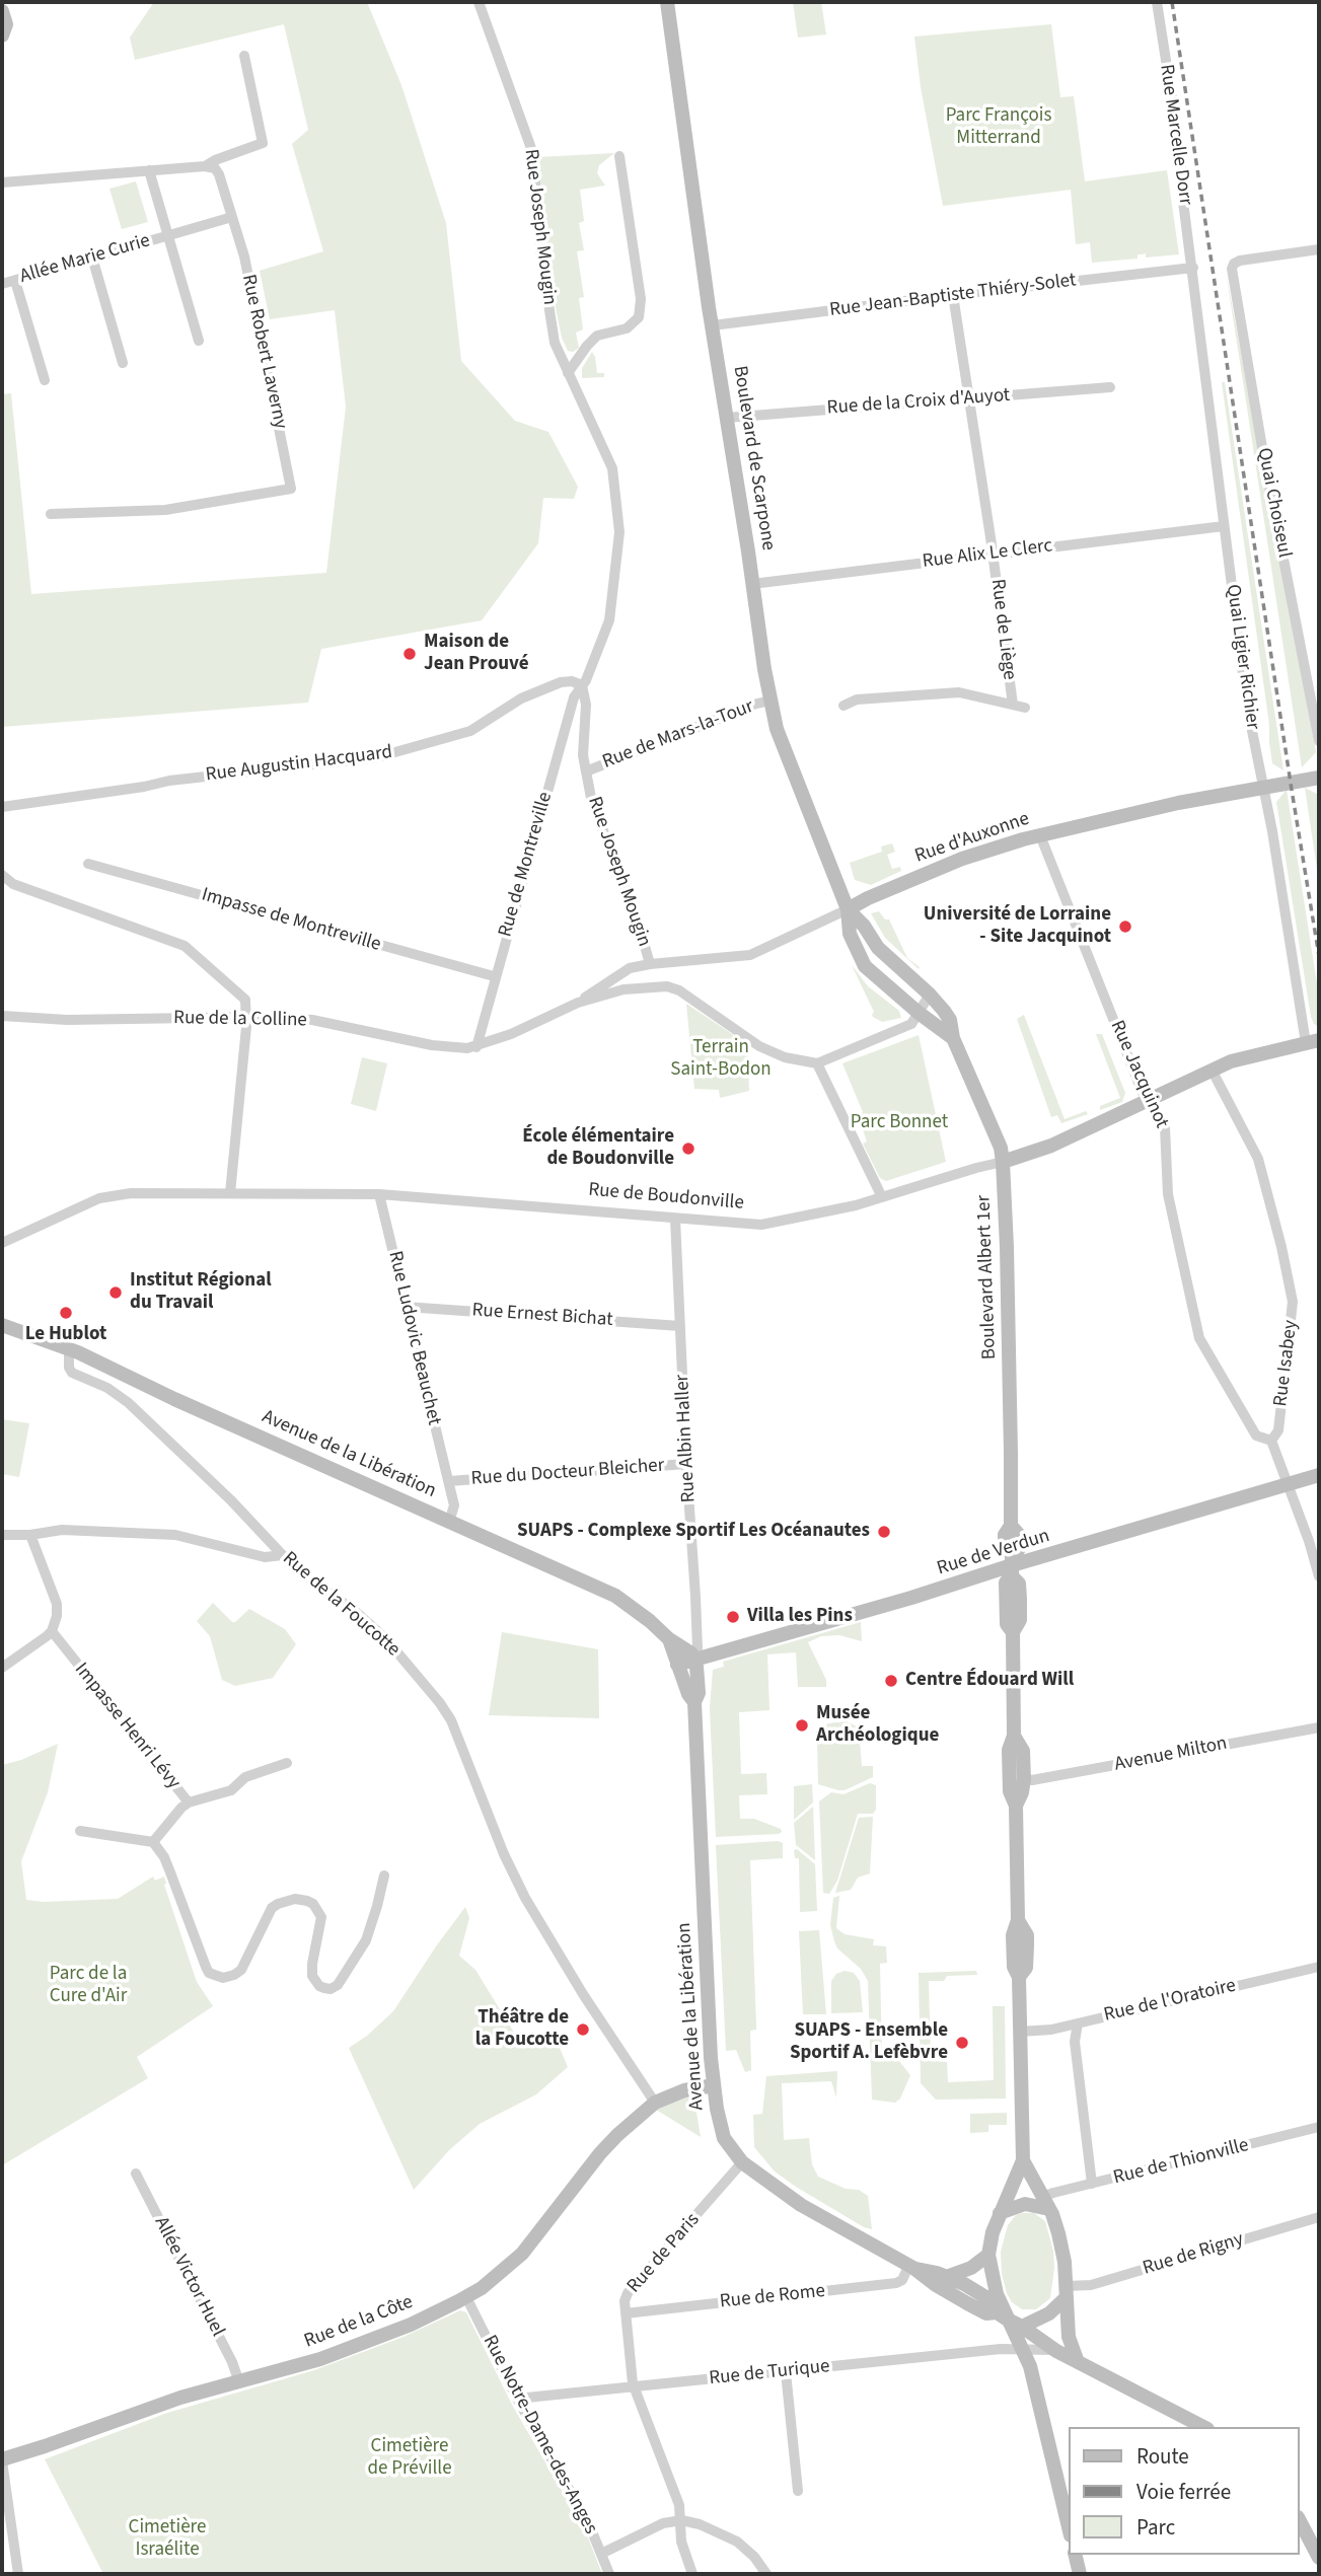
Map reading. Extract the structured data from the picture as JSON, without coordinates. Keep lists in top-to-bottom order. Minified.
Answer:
{"streets":{"main road":["Boulevard de Scarpone","Rue d'Auxonne","Rue de Boudonville","Boulevard Albert 1er","Avenue de la Libération","Rue de Verdun","Rue de la Côte"],"street":["Rue Marcelle Dorr","Rue Joseph Mougin","Allée Marie Curie","Rue Jean-Baptiste Thiéry-Solet","Rue Robert Laverny","Rue de la Croix d'Auyot","Quai Choiseul","Rue Alix Le Clerc","Rue de Liège","Quai Ligier Richier","Rue de Mars-la-Tour","Rue Augustin Hacquard","Rue de Montreville","Impasse de Montreville","Rue de la Colline","Rue Jacquinot","Rue Ernest Bichat","Rue Ludovic Beauchet","Rue Isabey","Rue Albin Haller","Rue du Docteur Bleicher","Rue de la Foucotte","Impasse Henri Lévy","Avenue Milton","Rue de l'Oratoire","Rue de Thionville","Rue de Paris","Rue de Rigny","Allée Victor Huel","Rue de Rome","Rue de Turique","Rue Notre-Dame-des-Anges"]},"crossings":[["Rue Marcelle Dorr","Rue Jean-Baptiste Thiéry-Solet"],["Rue Marcelle Dorr","Quai Ligier Richier"],["Rue Joseph Mougin","Rue de Mars-la-Tour"],["Rue Joseph Mougin","Rue Augustin Hacquard"],["Rue Joseph Mougin","Rue d'Auxonne"],["Rue Joseph Mougin","Rue de Montreville"],["Allée Marie Curie","Rue Robert Laverny"],["Rue Jean-Baptiste Thiéry-Solet","Boulevard de Scarpone"],["Rue Jean-Baptiste Thiéry-Solet","Rue de Liège"],["Rue Jean-Baptiste Thiéry-Solet","Quai Ligier Richier"],["Rue de la Croix d'Auyot","Boulevard de Scarpone"],["Rue de la Croix d'Auyot","Rue de Liège"],["Boulevard de Scarpone","Rue Alix Le Clerc"],["Boulevard de Scarpone","Rue de Mars-la-Tour"],["Boulevard de Scarpone","Rue d'Auxonne"],["Boulevard de Scarpone","Boulevard Albert 1er"],["Rue Alix Le Clerc","Rue de Liège"],["Rue Alix Le Clerc","Quai Ligier Richier"],["Quai Ligier Richier","Rue d'Auxonne"],["Quai Ligier Richier","Rue de Boudonville"],["Rue Augustin Hacquard","Rue de Montreville"],["Rue d'Auxonne","Rue Jacquinot"],["Rue d'Auxonne","Boulevard Albert 1er"],["Rue de Montreville","Impasse de Montreville"],["Rue de Montreville","Rue de la Colline"],["Rue Jacquinot","Rue de Boudonville"],["Rue Jacquinot","Rue Isabey"],["Rue de Boudonville","Boulevard Albert 1er"],["Rue de Boudonville","Rue Ludovic Beauchet"],["Rue de Boudonville","Rue Isabey"],["Rue de Boudonville","Rue Albin Haller"],["Boulevard Albert 1er","Avenue de la Libération"],["Boulevard Albert 1er","Rue de Verdun"],["Boulevard Albert 1er","Avenue Milton"],["Boulevard Albert 1er","Rue de l'Oratoire"],["Boulevard Albert 1er","Rue de Thionville"],["Boulevard Albert 1er","Rue de Rigny"],["Rue Ernest Bichat","Rue Ludovic Beauchet"],["Rue Ernest Bichat","Rue Albin Haller"],["Rue Ludovic Beauchet","Avenue de la Libération"],["Rue Ludovic Beauchet","Rue du Docteur Bleicher"],["Rue Albin Haller","Avenue de la Libération"],["Rue Albin Haller","Rue du Docteur Bleicher"],["Rue Albin Haller","Rue de Verdun"],["Avenue de la Libération","Rue de Verdun"],["Avenue de la Libération","Rue de la Foucotte"],["Avenue de la Libération","Rue de Thionville"],["Avenue de la Libération","Rue de Paris"],["Avenue de la Libération","Rue de Rigny"],["Avenue de la Libération","Rue de Rome"],["Avenue de la Libération","Rue de la Côte"],["Rue de la Foucotte","Rue de la Côte"],["Rue de Thionville","Rue de Rigny"],["Rue de Paris","Rue de Rome"],["Rue de Paris","Rue de Turique"],["Allée Victor Huel","Rue de la Côte"],["Rue de la Côte","Rue Notre-Dame-des-Anges"],["Rue de Turique","Rue Notre-Dame-des-Anges"]],"parks":["Parc François Mitterrand","Terrain Saint-Bodon","Parc Bonnet","Parc de la Cure d'Air","Cimetière de Préville","Cimetière Israélite"],"places":["Maison de Jean Prouvé","Université de Lorraine - Site Jacquinot","École élémentaire de Boudonville","Institut Régional du Travail","Le Hublot","SUAPS - Complexe Sportif Les Océanautes","Villa les Pins","Centre Édouard Will","Musée Archéologique","Théâtre de la Foucotte","SUAPS - Ensemble Sportif A. Lefèbvre"],"legend":["Route","Voie ferrée","Parc"]}
